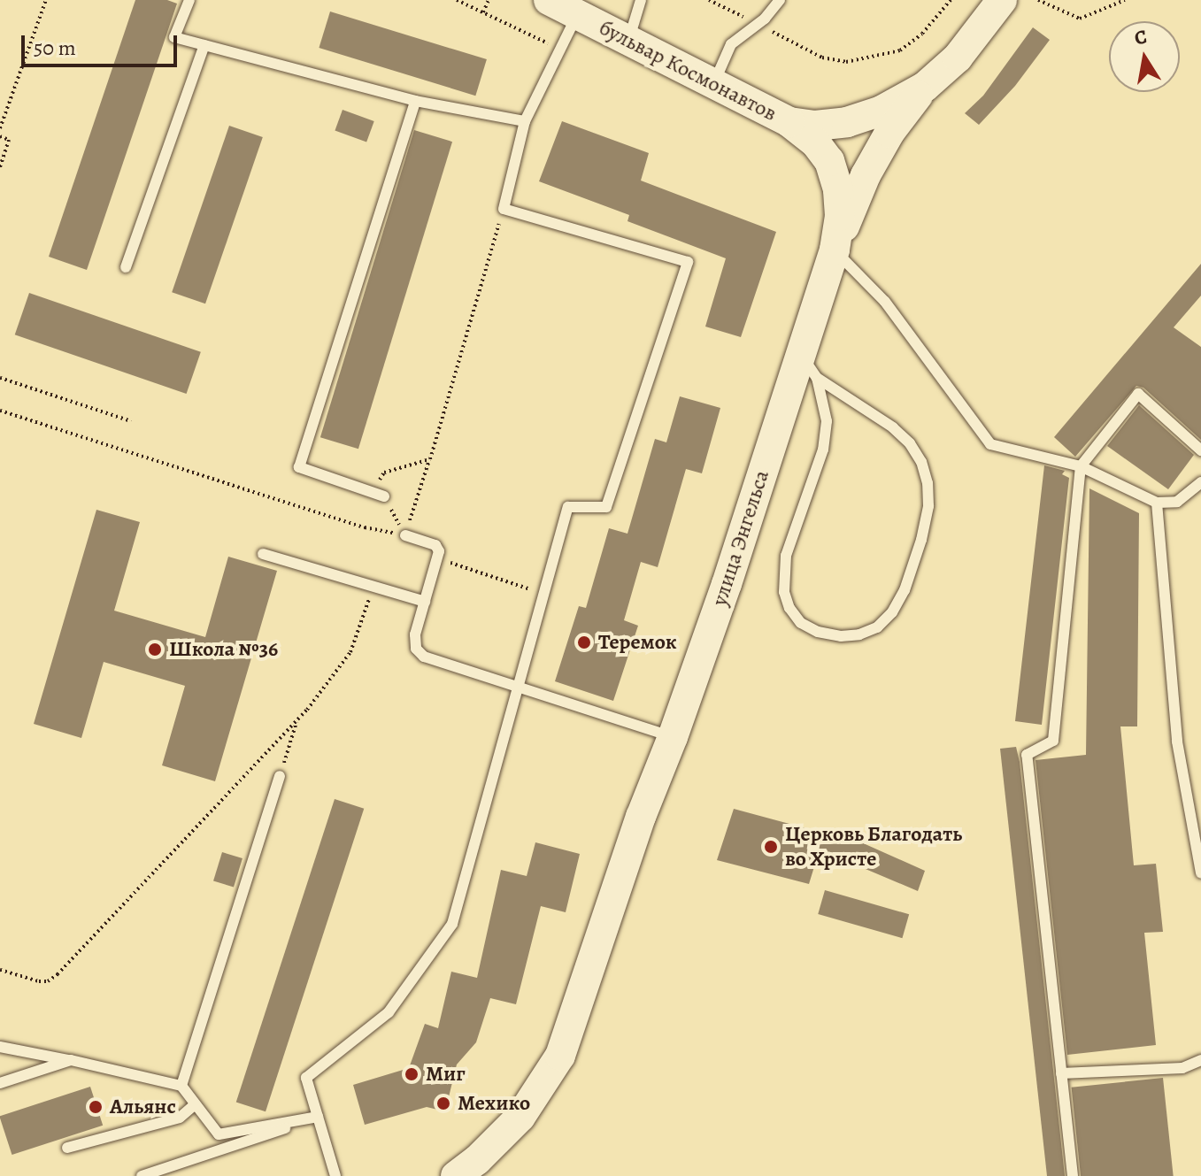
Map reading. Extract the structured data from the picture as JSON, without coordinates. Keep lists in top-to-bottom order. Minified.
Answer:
{"streets":{"street":["бульвар Космонавтов","улица Энгельса"]},"crossings":[["бульвар Космонавтов","улица Энгельса"]],"places":["Теремок","Школа №36","Церковь Благодать во Христе","Миг","Мехико","Альянс"],"scale_bar":"50 m","north":"top"}
